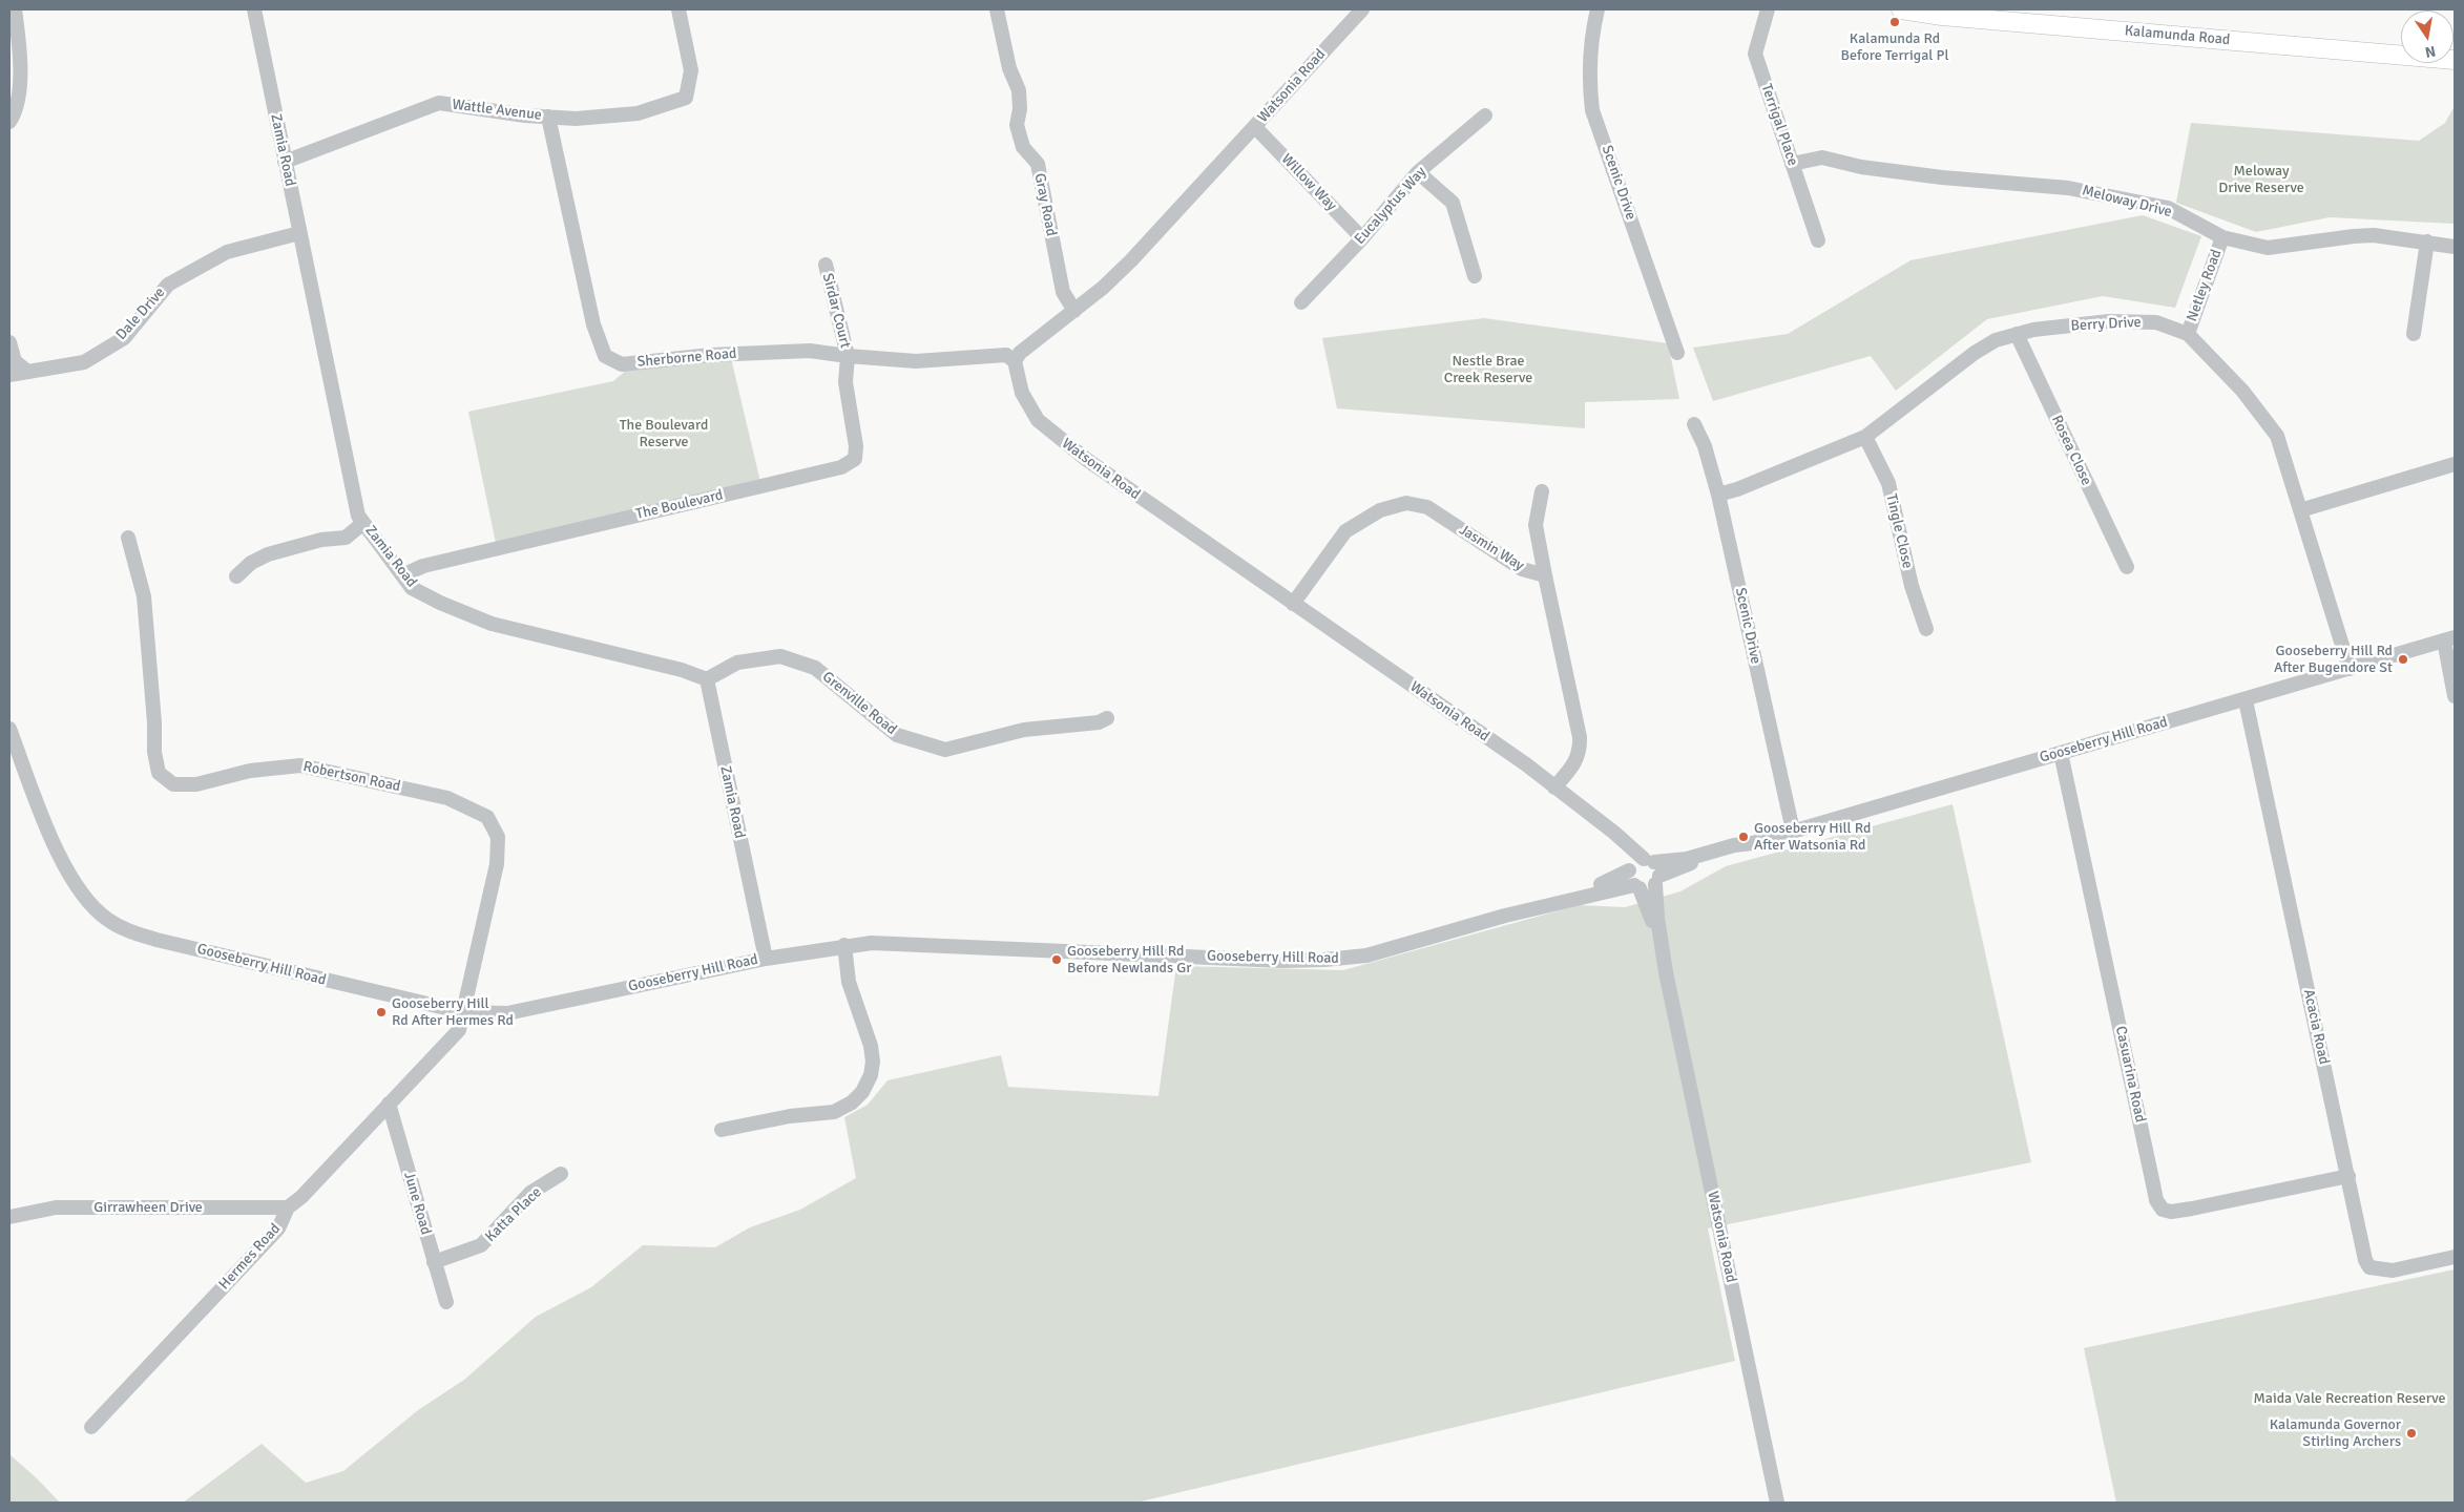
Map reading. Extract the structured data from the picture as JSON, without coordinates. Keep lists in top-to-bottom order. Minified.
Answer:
{"streets":{"main road":["Kalamunda Road"],"street":["Watsonia Road","Wattle Avenue","Terrigal Place","Zamia Road","Willow Way","Scenic Drive","Meloway Drive","Gray Road","Eucalyptus Way","Netley Road","Sirdar Court","Dale Drive","Berry Drive","Sherborne Road","Rosea Close","The Boulevard","Tingle Close","Jasmin Way","Grenville Road","Gooseberry Hill Road","Robertson Road","Acacia Road","Casuarina Road","June Road","Girrawheen Drive","Katta Place","Hermes Road"]},"crossings":[["Watsonia Road","Willow Way"],["Watsonia Road","Gray Road"],["Watsonia Road","Sherborne Road"],["Watsonia Road","Jasmin Way"],["Watsonia Road","Gooseberry Hill Road"],["Wattle Avenue","Zamia Road"],["Wattle Avenue","Sherborne Road"],["Terrigal Place","Meloway Drive"],["Zamia Road","Dale Drive"],["Zamia Road","The Boulevard"],["Zamia Road","Grenville Road"],["Zamia Road","Gooseberry Hill Road"],["Willow Way","Eucalyptus Way"],["Scenic Drive","Berry Drive"],["Scenic Drive","Gooseberry Hill Road"],["Meloway Drive","Netley Road"],["Netley Road","Berry Drive"],["Sirdar Court","Sherborne Road"],["Sirdar Court","The Boulevard"],["Berry Drive","Rosea Close"],["Berry Drive","Tingle Close"],["Berry Drive","Gooseberry Hill Road"],["Sherborne Road","The Boulevard"],["Gooseberry Hill Road","Robertson Road"],["Gooseberry Hill Road","Acacia Road"],["Gooseberry Hill Road","Casuarina Road"],["Gooseberry Hill Road","Hermes Road"],["Robertson Road","Hermes Road"],["Acacia Road","Casuarina Road"],["June Road","Katta Place"],["June Road","Hermes Road"],["Girrawheen Drive","Hermes Road"]],"parks":["Meloway Drive Reserve","Nestle Brae Creek Reserve","The Boulevard Reserve","Maida Vale Recreation Reserve"],"places":["Kalamunda Rd Before Terrigal Pl","Gooseberry Hill Rd After Bugendore St","Gooseberry Hill Rd After Watsonia Rd","Gooseberry Hill Rd Before Newlands Gr","Gooseberry Hill Rd After Hermes Rd","Kalamunda Governor Stirling Archers"],"north":"bottom"}
